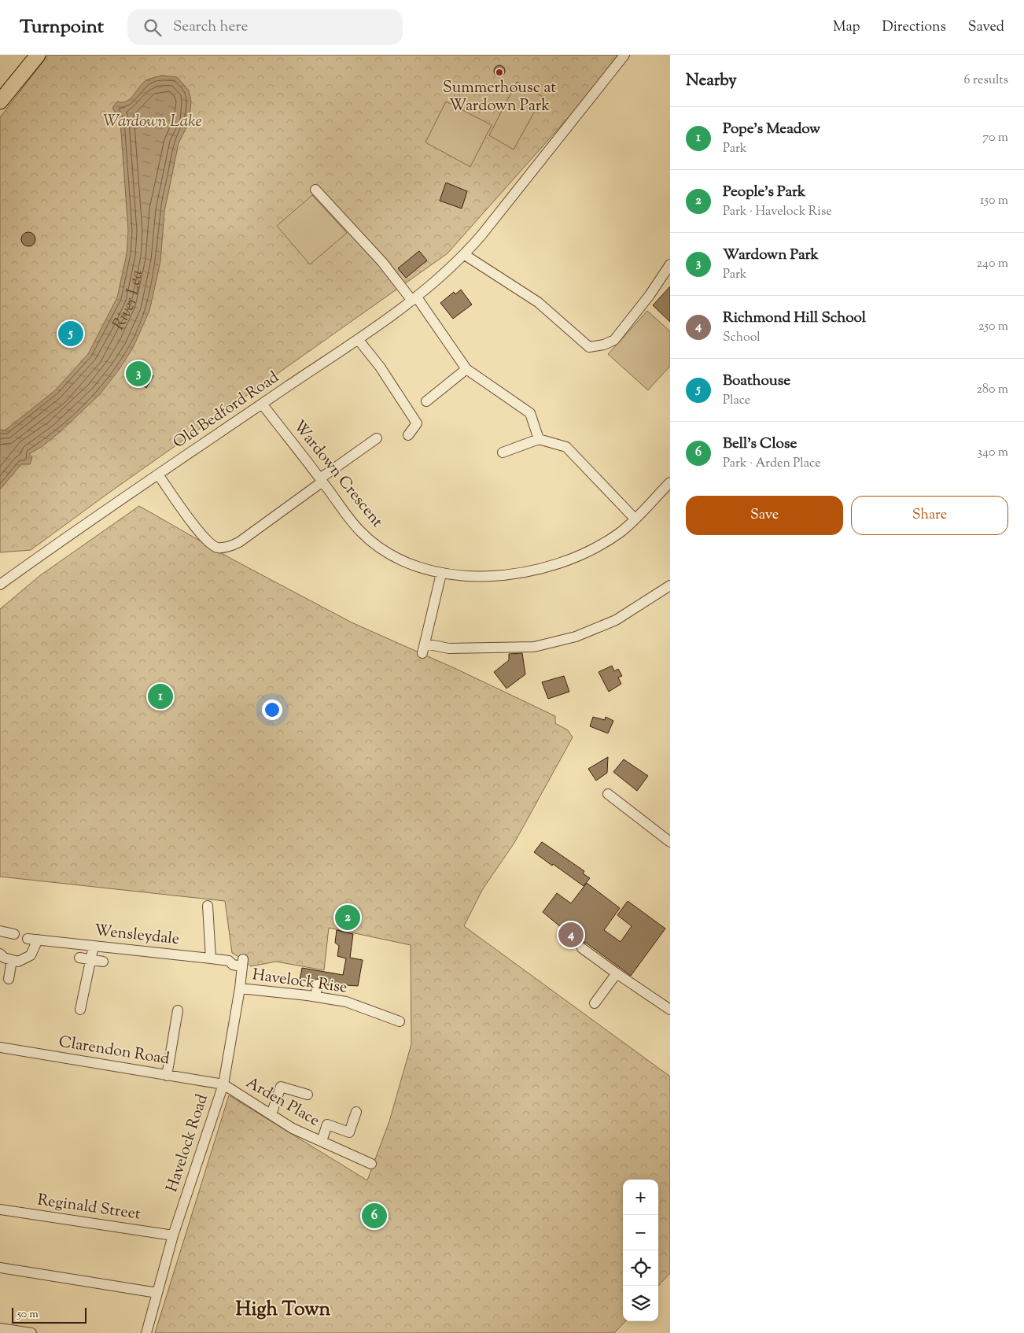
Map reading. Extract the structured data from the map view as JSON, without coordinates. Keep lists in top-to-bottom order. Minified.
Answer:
{"streets":{"street":["Old Bedford Road","Wardown Crescent","Wensleydale","Havelock Rise","Clarendon Road","Arden Place","Havelock Road","Reginald Street"]},"crossings":[["Old Bedford Road","Wardown Crescent"],["Wensleydale","Havelock Road"],["Havelock Rise","Havelock Road"],["Clarendon Road","Arden Place"],["Clarendon Road","Havelock Road"],["Arden Place","Havelock Road"],["Havelock Road","Reginald Street"]],"districts":["High Town"],"water":["Wardown Lake","River Lea"],"places":["Summerhouse at Wardown Park"],"scale_bar":"50 m","page":{"header":"Turnpoint","search":"Search here","nav":["Map","Directions","Saved"],"heading":["Nearby","6 results"],"list":[{"mark":"1","name":"Pope's Meadow","note":"Park","value":"70 m"},{"mark":"2","name":"People's Park","note":"Park · Havelock Rise","value":"150 m"},{"mark":"3","name":"Wardown Park","note":"Park","value":"240 m"},{"mark":"4","name":"Richmond Hill School","note":"School","value":"250 m"},{"mark":"5","name":"Boathouse","note":"Place","value":"280 m"},{"mark":"6","name":"Bell's Close","note":"Park · Arden Place","value":"340 m"}],"pins":["5","3","1","2","4","6"],"buttons":["Save","Share"],"map_buttons":["+","−"],"scale":"50 m"}}
